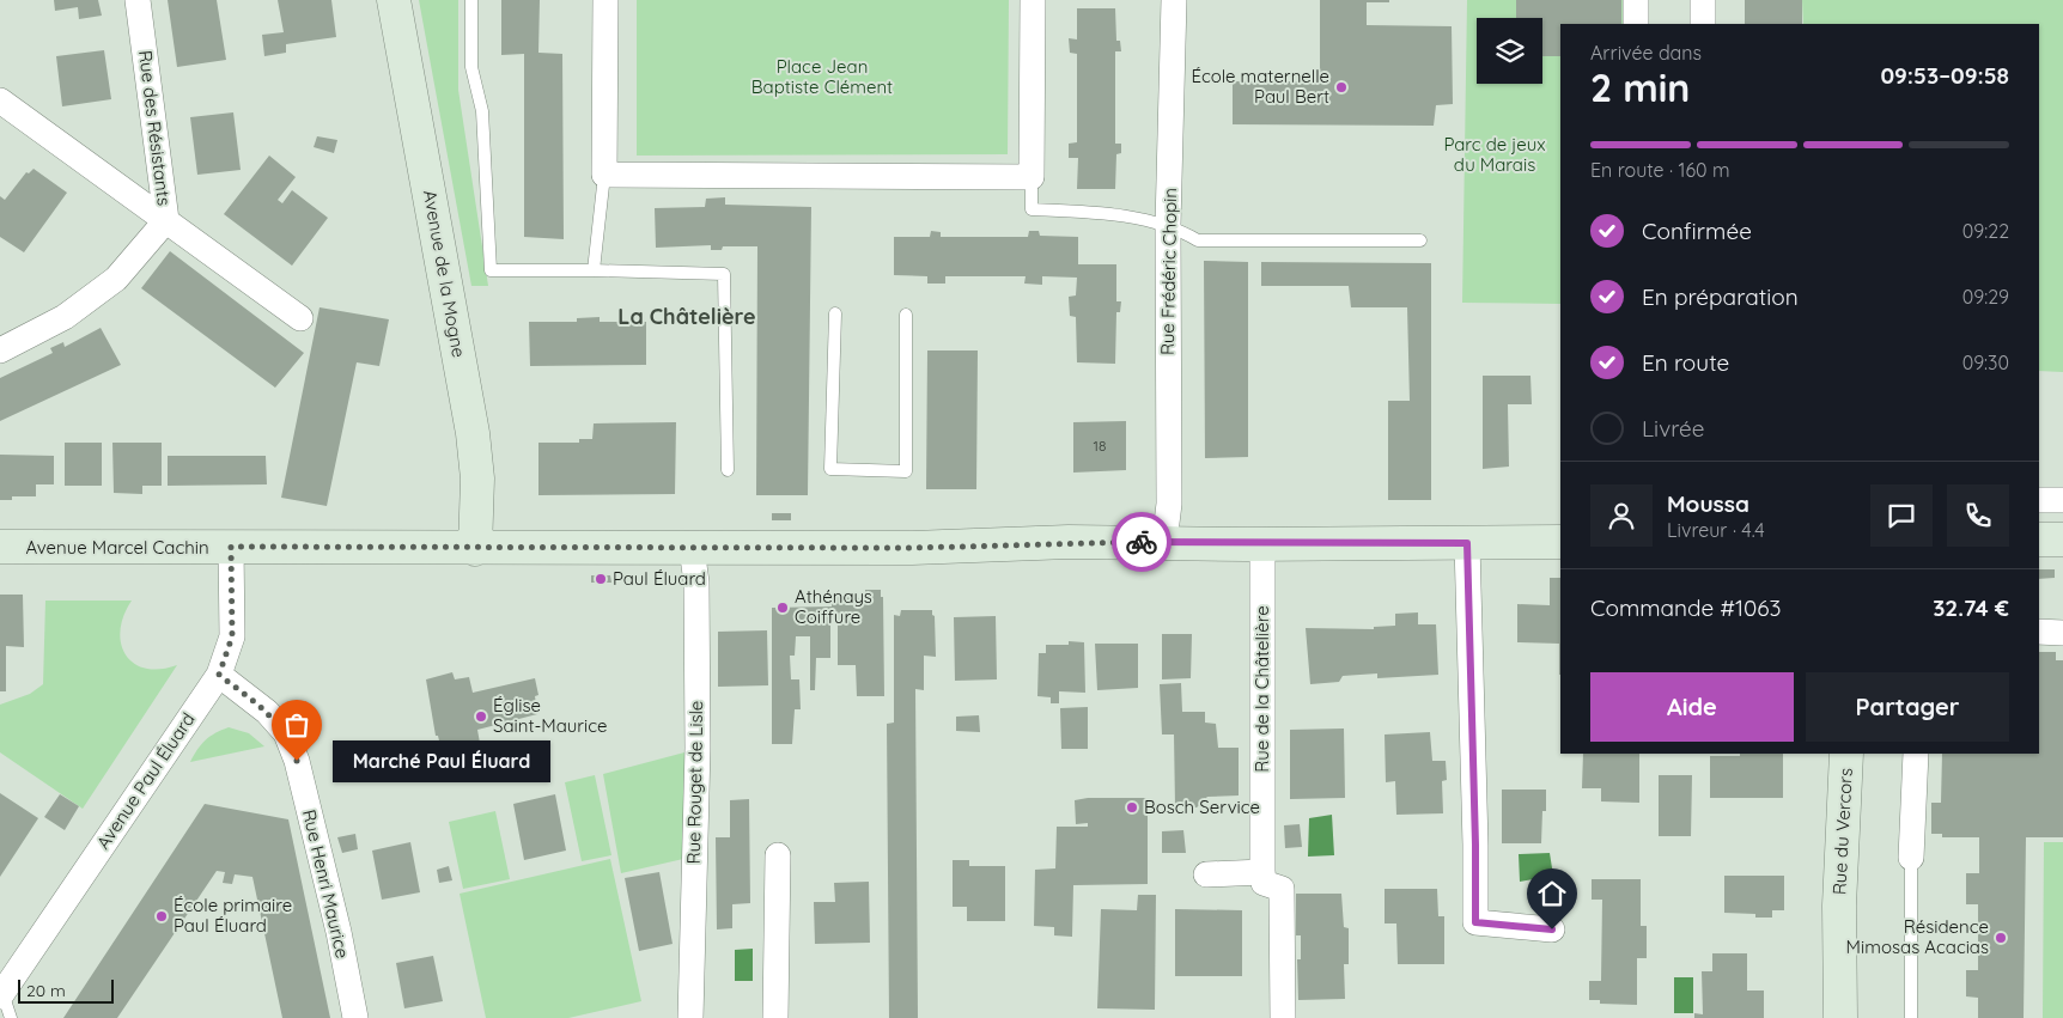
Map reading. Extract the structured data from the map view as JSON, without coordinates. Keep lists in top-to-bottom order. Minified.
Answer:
{"streets":{"street":["Rue des Résistants","Rue Frédéric Chopin","Avenue de la Mogne","Avenue Marcel Cachin","Rue de la Châtelière","Avenue Paul Éluard","Rue Rouget de Lisle","Rue du Vercors","Rue Henri Maurice"]},"crossings":[["Rue Frédéric Chopin","Avenue Marcel Cachin"],["Avenue de la Mogne","Avenue Marcel Cachin"],["Avenue Marcel Cachin","Rue de la Châtelière"],["Avenue Marcel Cachin","Avenue Paul Éluard"],["Avenue Marcel Cachin","Rue Rouget de Lisle"],["Avenue Paul Éluard","Rue Henri Maurice"]],"districts":["La Châtelière"],"parks":["Place Jean Baptiste Clément","Parc de jeux du Marais"],"places":["École maternelle Paul Bert","Paul Éluard","Athénays Coiffure","Église Saint-Maurice","Marché Paul Éluard","Bosch Service","École primaire Paul Éluard","Résidence Mimosas Acacias"],"house_numbers":["18"],"scale_bar":"20 m","page":{"heading":["2 min","Arrivée dans","09:53–09:58"],"panel":["Moussa","Livreur · 4.4","Commande #1063","32.74 €"],"bar":"En route · 160 m","list":[["Confirmée","09:22"],["En préparation","09:29"],["En route","09:30"],"Livrée"],"buttons":["Aide","Partager"],"bubble":"Marché Paul Éluard","scale":"20 m"}}
